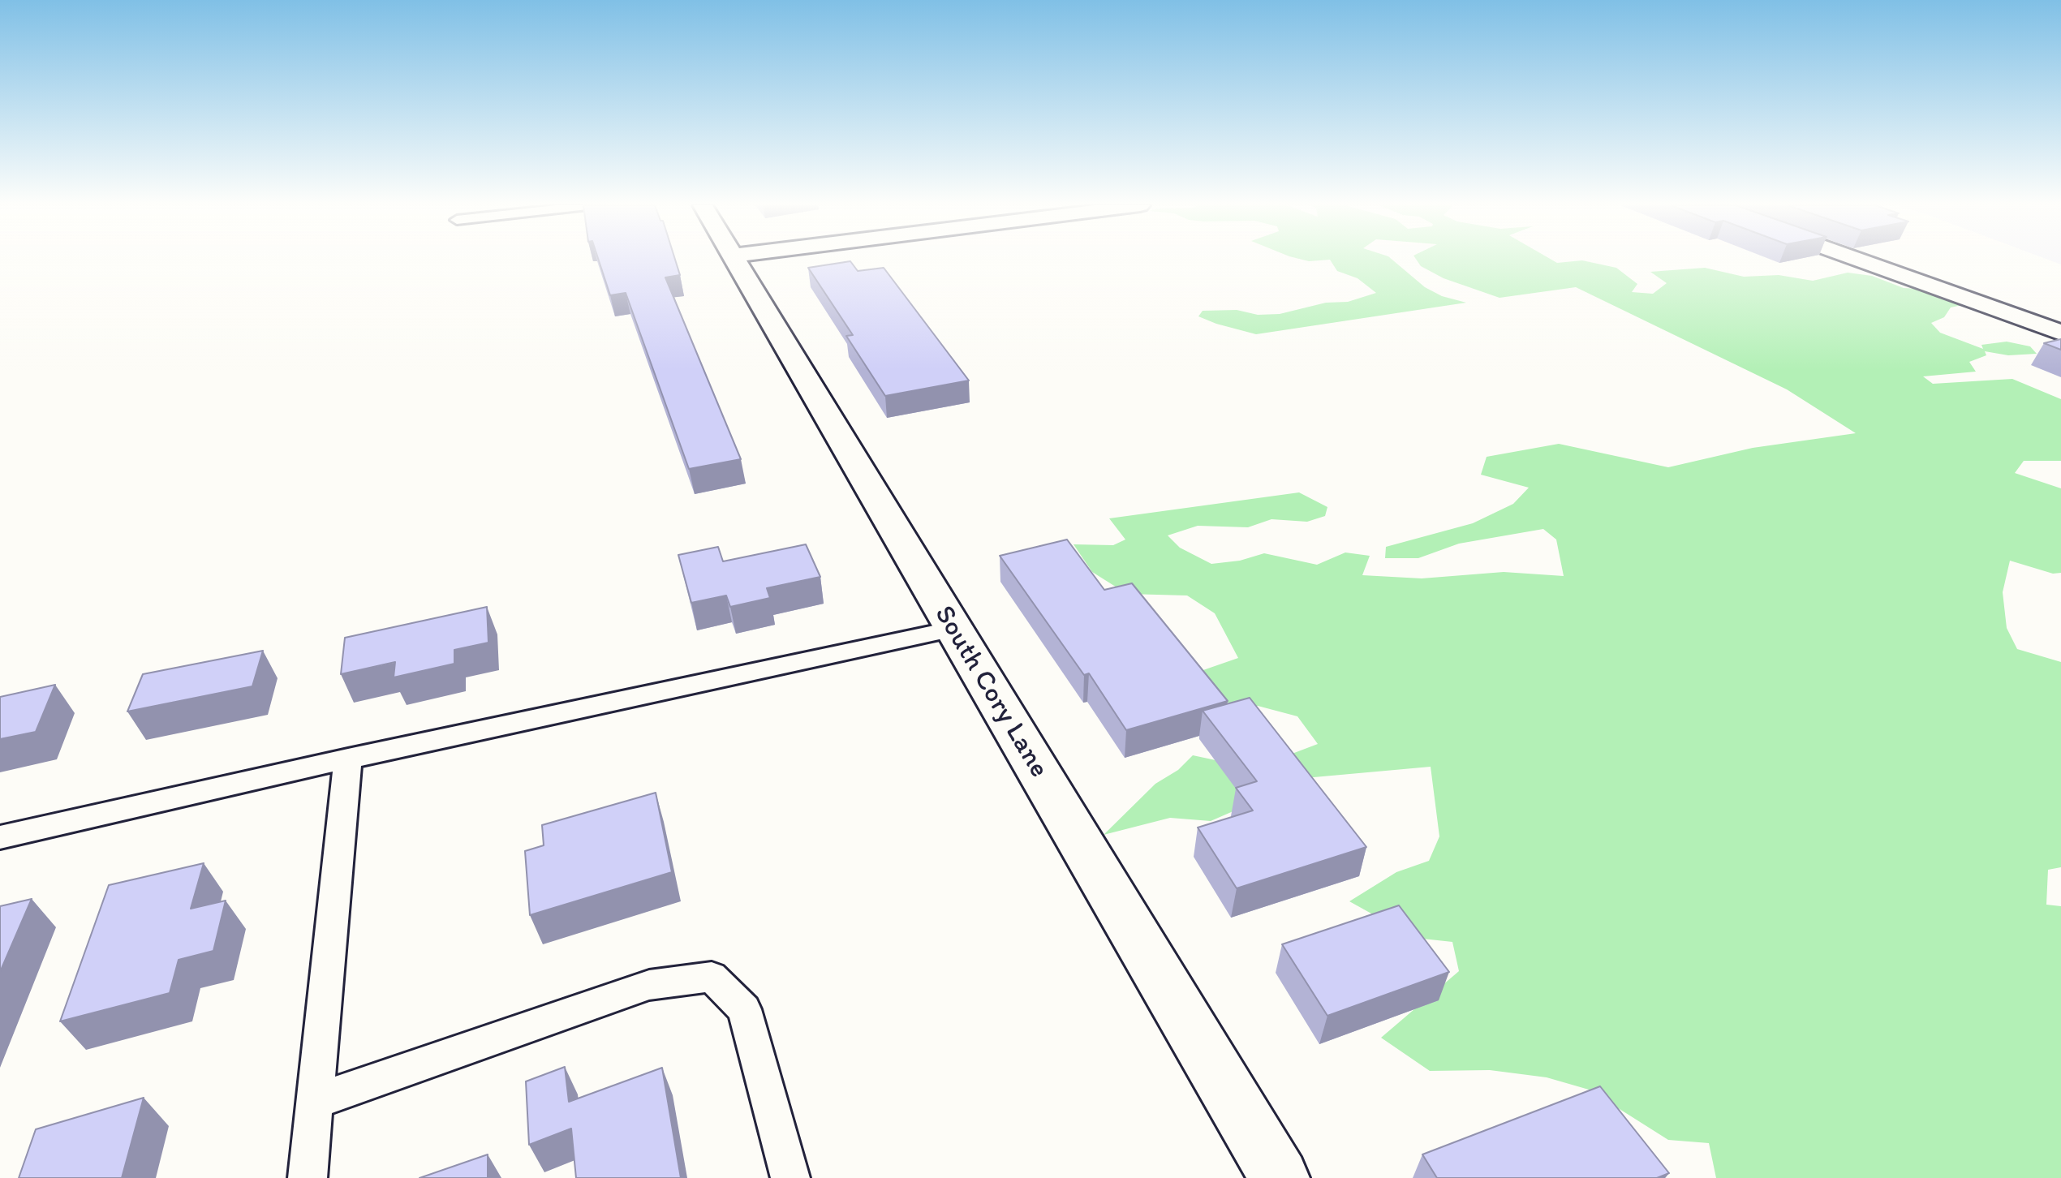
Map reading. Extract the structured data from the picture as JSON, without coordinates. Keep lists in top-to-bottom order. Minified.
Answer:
{"streets":{"street":["South Cory Lane"]}}
